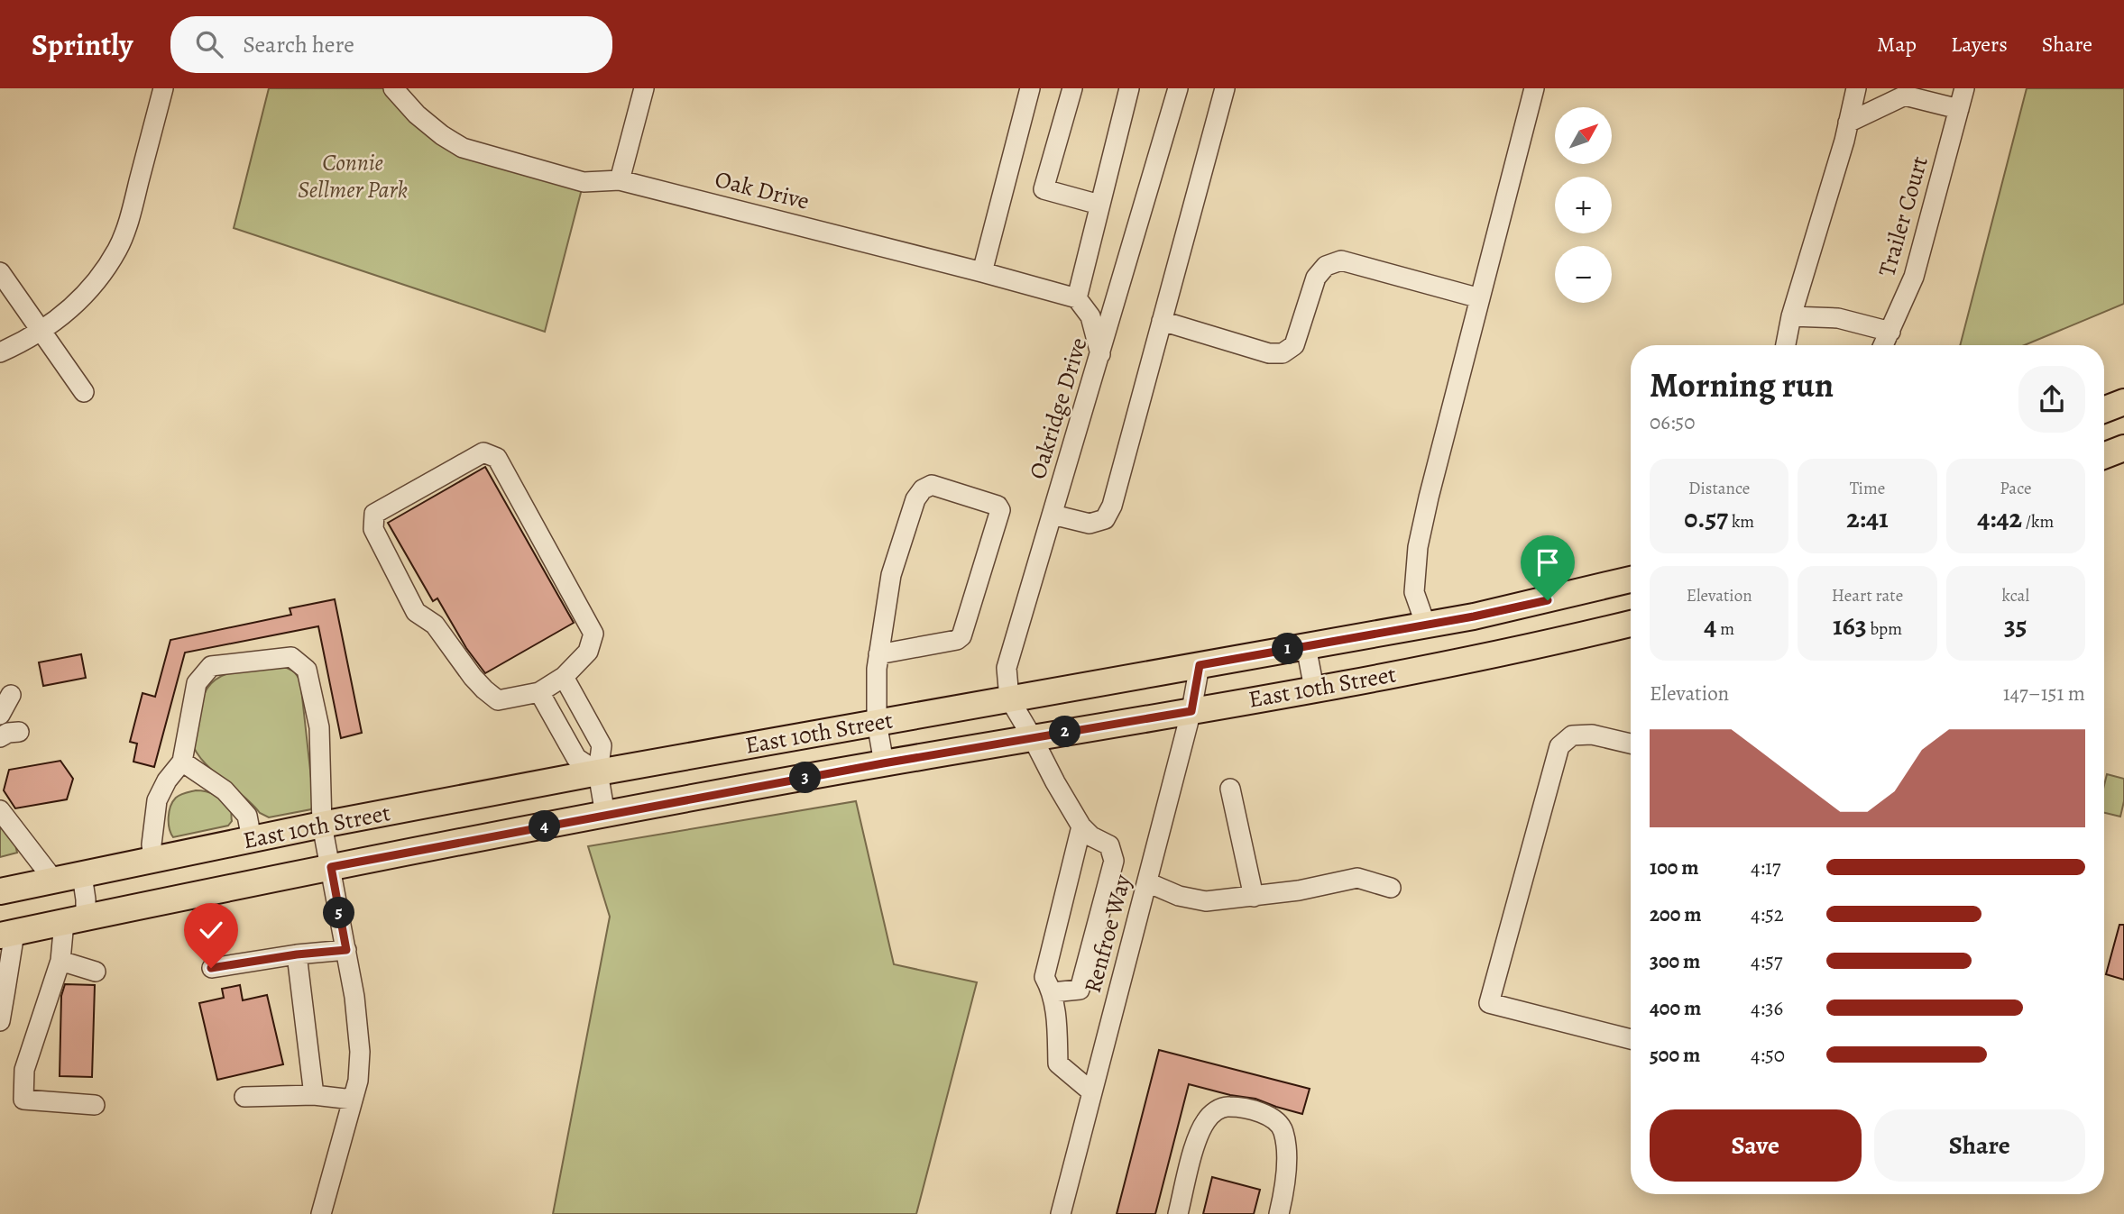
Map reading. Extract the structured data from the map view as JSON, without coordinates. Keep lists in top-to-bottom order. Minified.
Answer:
{"streets":{"main road":["East 10th Street"],"street":["Oak Drive","Trailer Court","Oakridge Drive","Renfroe Way"]},"crossings":[["Oakridge Drive","East 10th Street"],["East 10th Street","Renfroe Way"]],"parks":["Connie Sellmer Park"],"north":"top right","page":{"header":"Sprintly","search":"Search here","nav":["Map","Layers","Share"],"map_buttons":["+","−"],"heading":["Morning run","06:50"],"stats":[["Distance","0.57 km"],["Time","2:41"],["Pace","4:42 /km"],["Elevation","4 m"],["Heart rate","163 bpm"],["kcal","35"]],"pins":["1","2","3","4","5"],"chart":["Elevation","147–151 m"],"list":[{"name":"100 m","note":"4:17"},{"name":"200 m","note":"4:52"},{"name":"300 m","note":"4:57"},{"name":"400 m","note":"4:36"},{"name":"500 m","note":"4:50"}],"buttons":["Save","Share"]}}
